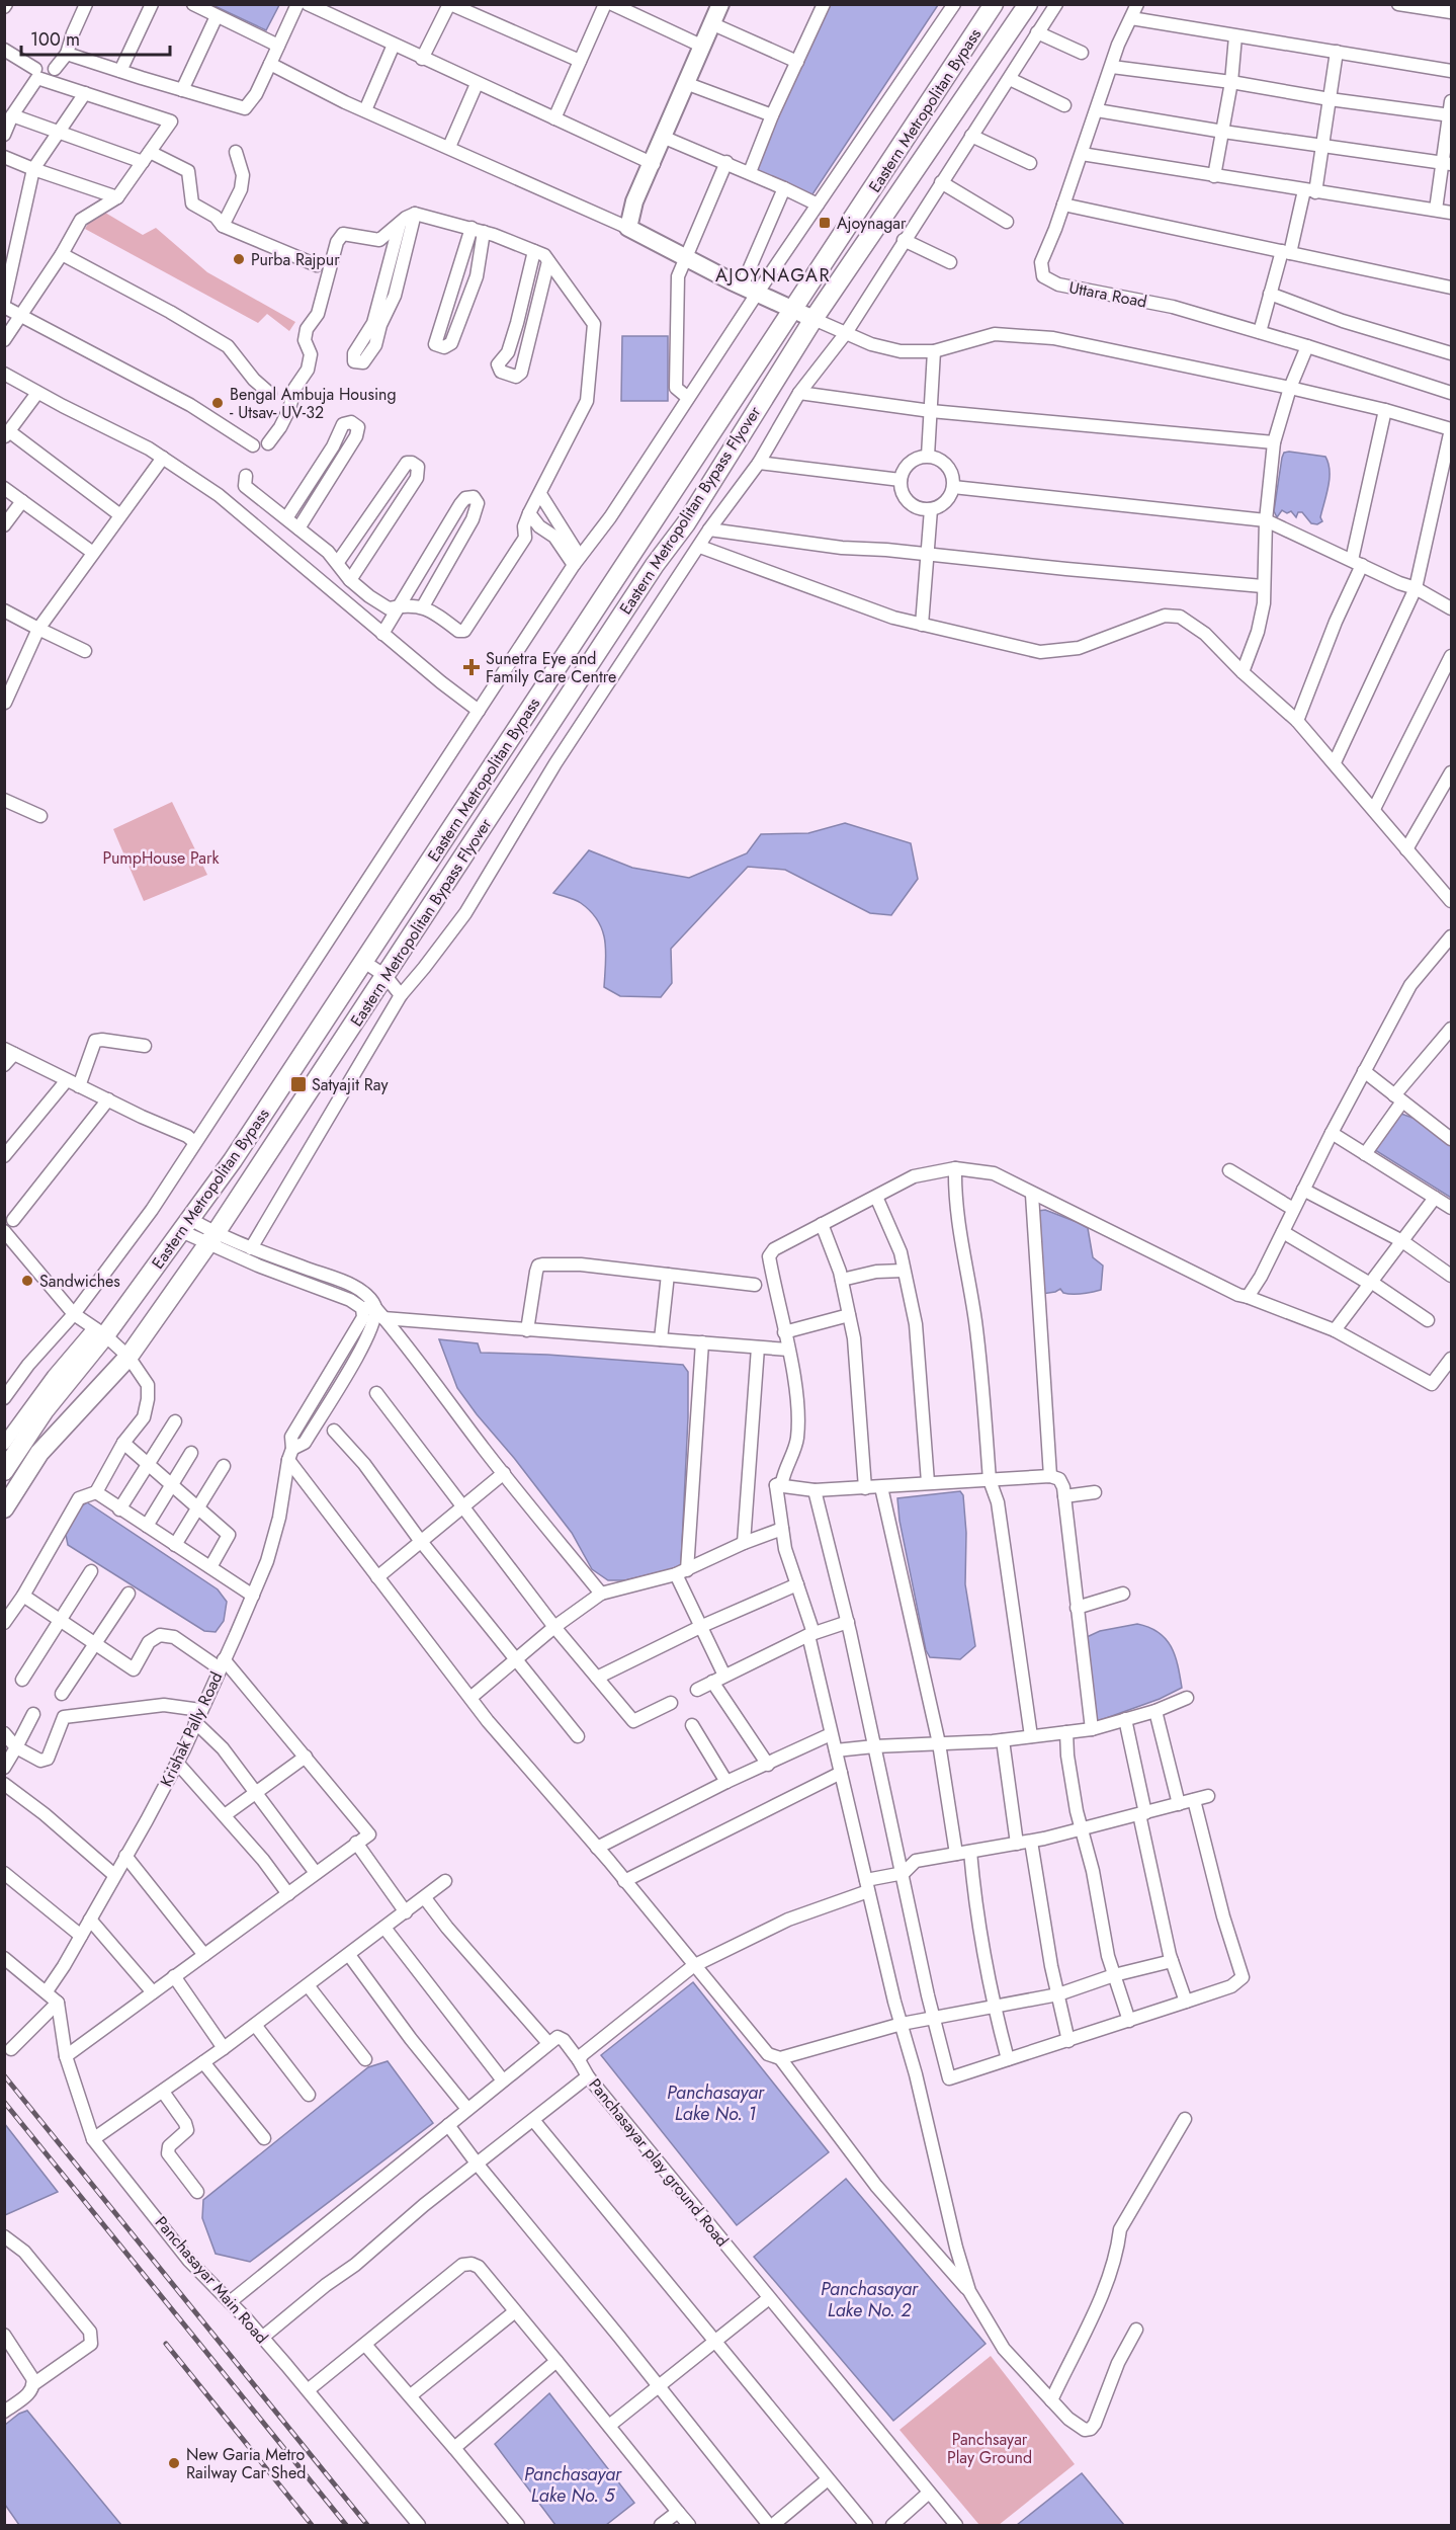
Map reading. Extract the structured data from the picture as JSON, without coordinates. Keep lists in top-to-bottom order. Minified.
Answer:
{"streets":{"main road":["Eastern Metropolitan Bypass","Eastern Metropolitan Bypass Flyover"],"street":["Uttara Road","Krishak Pally Road","Panchasayar play ground Road","Panchasayar Main Road"]},"crossings":[["Eastern Metropolitan Bypass","Eastern Metropolitan Bypass Flyover"]],"districts":["AJOYNAGAR"],"water":["Panchasayar Lake No. 1","Panchasayar Lake No. 2","Panchasayar Lake No. 5"],"parks":["PumpHouse Park","Panchsayar Play Ground"],"places":{"transit":["Ajoynagar","Satyajit Ray"],"other":["Purba Rajpur","Bengal Ambuja Housing - Utsav- UV-32","Sandwiches","New Garia Metro Railway Car Shed"],"health":["Sunetra Eye and Family Care Centre"]},"scale_bar":"100 m"}
